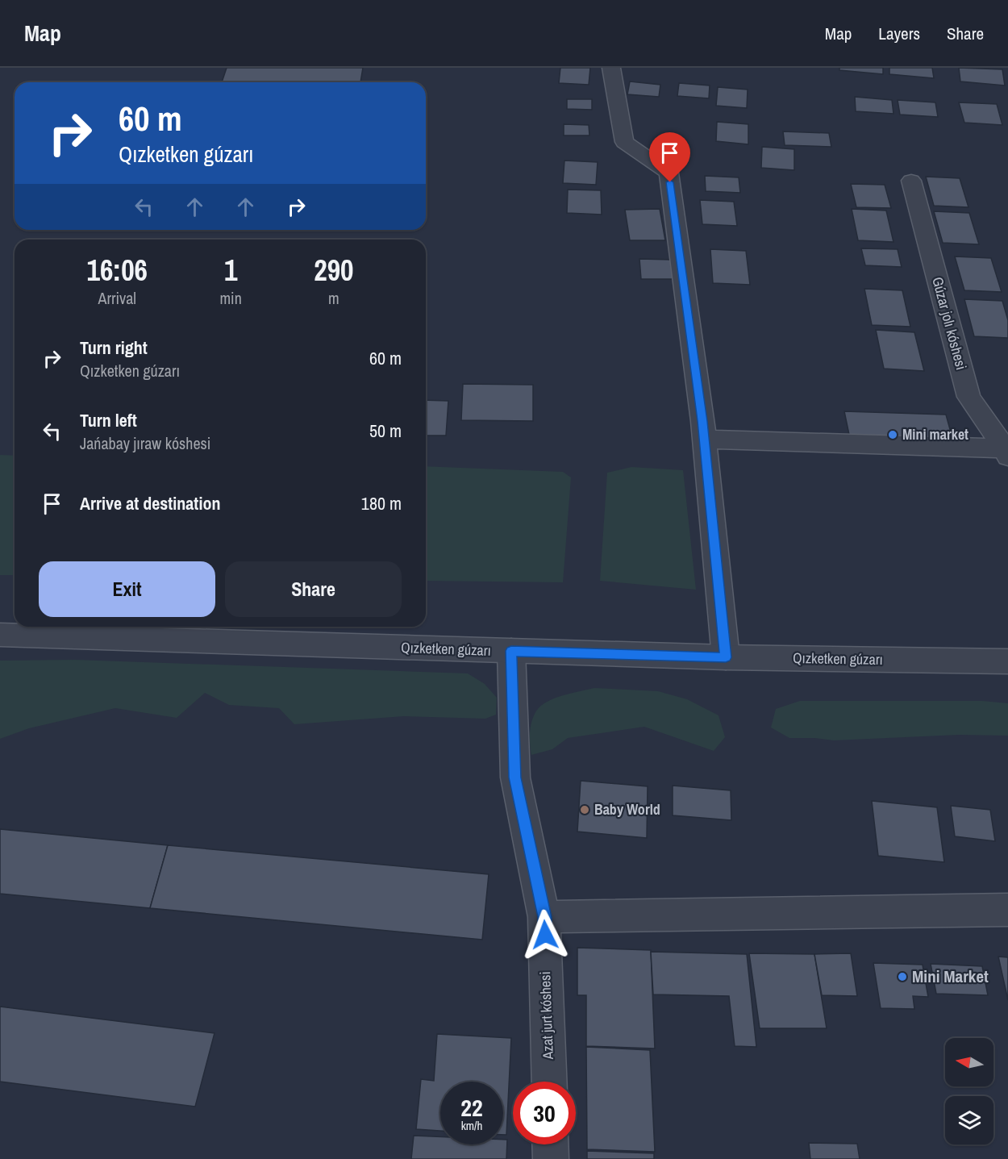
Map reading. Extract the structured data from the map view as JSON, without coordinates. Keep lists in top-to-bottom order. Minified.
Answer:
{"streets":{"street":["Gúzar jolı kóshesi","Qızketken gúzarı","Azat jurt kóshesi"]},"crossings":[["Qızketken gúzarı","Azat jurt kóshesi"]],"places":["Mini market","Baby World","Mini Market"],"north":"left","page":{"header":"Map","nav":["Map","Layers","Share"],"turn":["60 m","Qızketken gúzarı"],"eta":["16:06","Arrival","1","min","290","m"],"list":[{"name":"Turn right","note":"Qızketken gúzarı","value":"60 m"},{"name":"Turn left","note":"Jańabay jıraw kóshesi","value":"50 m"},{"name":"Arrive at destination","value":"180 m"}],"buttons":["Exit","Share"],"speed":"22 km/h","limit":"30"}}
